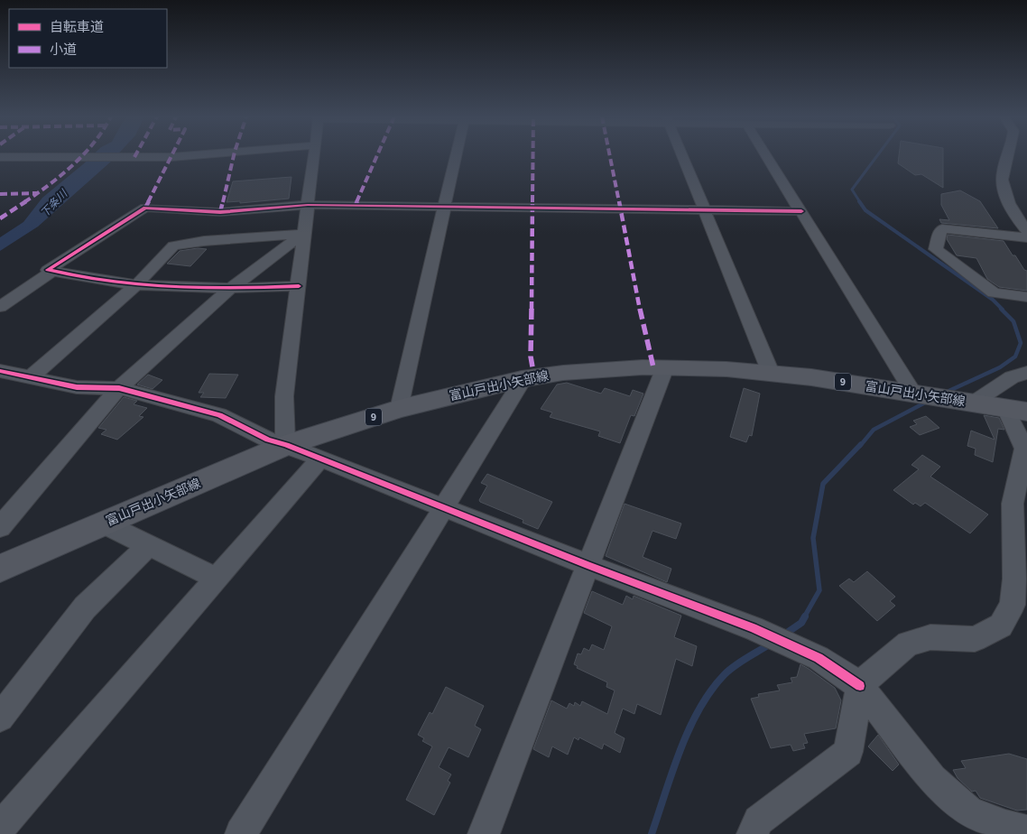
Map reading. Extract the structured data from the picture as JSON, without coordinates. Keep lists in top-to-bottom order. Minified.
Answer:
{"streets":{"main road":["9","富山戸出小矢部線"]},"water":["下条川"],"legend":["自転車道","小道"]}
